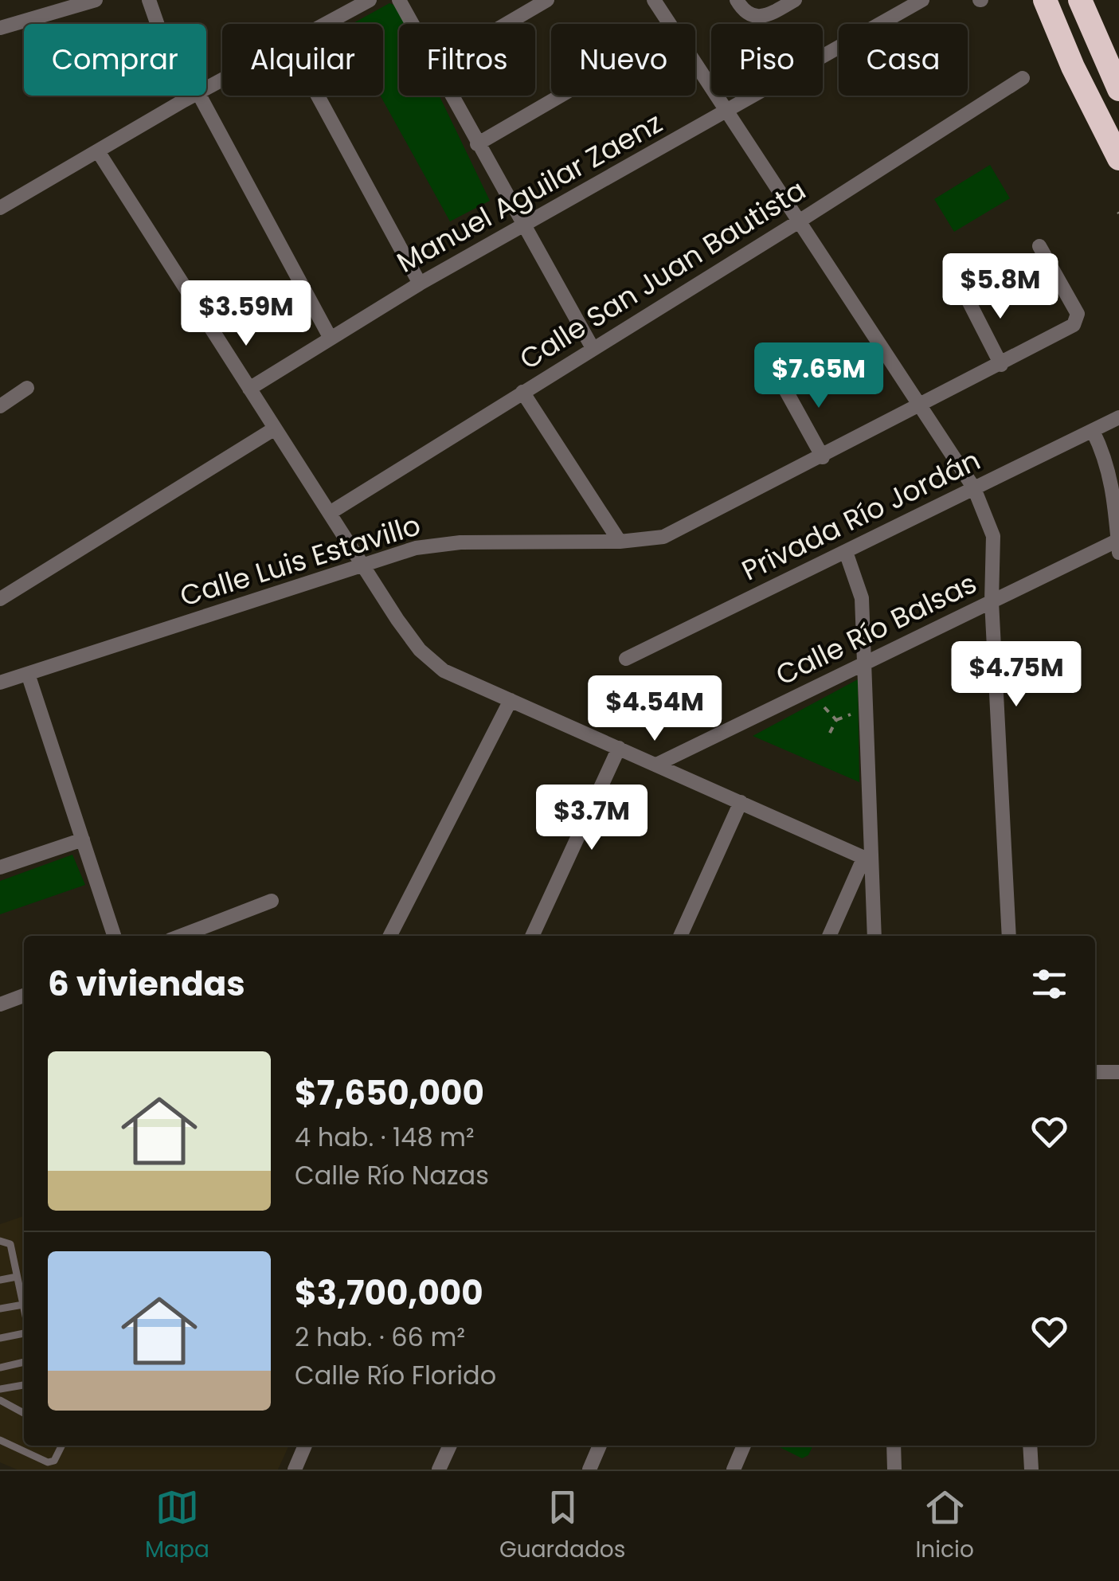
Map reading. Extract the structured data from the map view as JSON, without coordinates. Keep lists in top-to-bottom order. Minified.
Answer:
{"streets":{"street":["Manuel Aguilar Zaenz","Calle San Juan Bautista","Privada Río Jordán","Calle Luis Estavillo","Calle Río Balsas"]},"page":{"chip":["Comprar","Alquilar","Filtros","Nuevo","Piso","Casa"],"price":["$5.8M","$3.59M","$7.65M","$4.75M","$4.54M","$3.7M"],"heading":"6 viviendas","list":[{"name":"$7,650,000","note":"4 hab. · 148 m² · Calle Río Nazas"},{"name":"$3,700,000","note":"2 hab. · 66 m² · Calle Río Florido"}],"tabs":["Mapa","Guardados","Inicio"]}}
